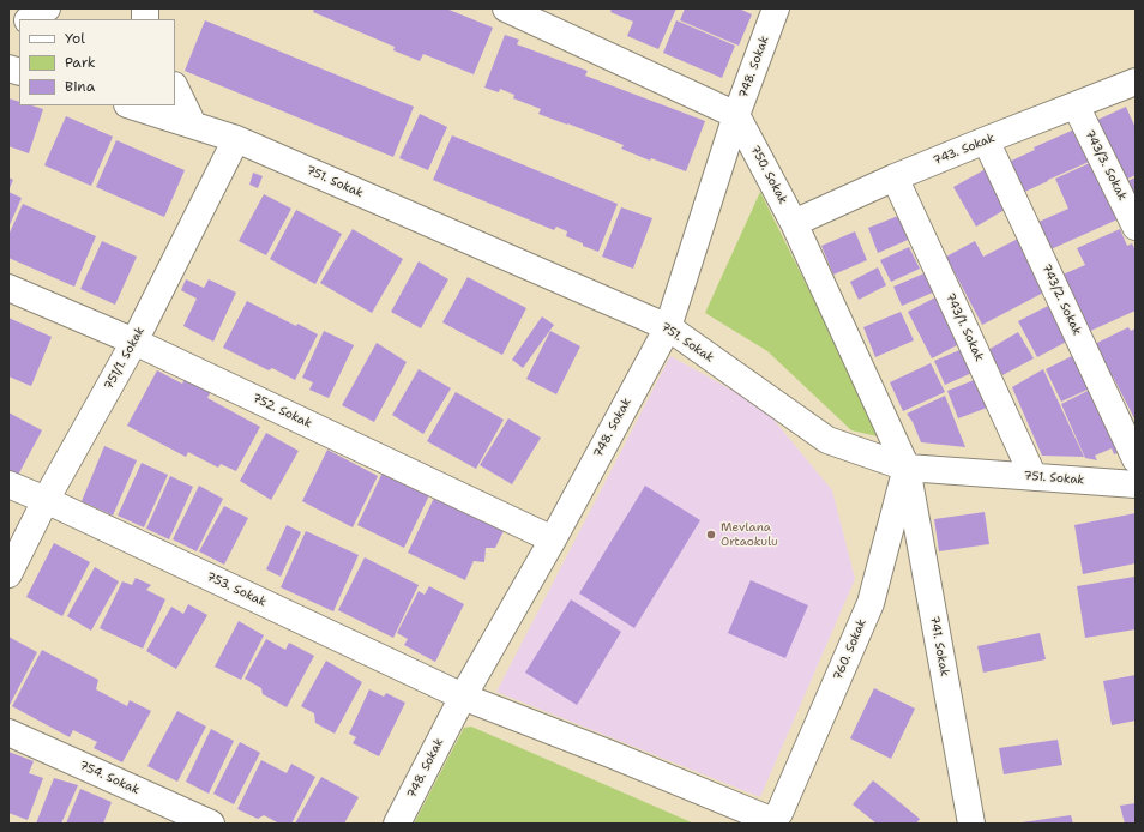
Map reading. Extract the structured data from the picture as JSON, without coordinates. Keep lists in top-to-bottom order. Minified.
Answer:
{"streets":{"street":["748. Sokak","743. Sokak","743/3. Sokak","750. Sokak","751. Sokak","743/2. Sokak","743/1. Sokak","751/1. Sokak","752. Sokak","753. Sokak","741. Sokak","760. Sokak","754. Sokak"]},"crossings":[["748. Sokak","750. Sokak"],["748. Sokak","751. Sokak"],["748. Sokak","752. Sokak"],["748. Sokak","753. Sokak"],["743. Sokak","743/3. Sokak"],["743. Sokak","750. Sokak"],["743. Sokak","743/2. Sokak"],["743. Sokak","743/1. Sokak"],["750. Sokak","751. Sokak"],["750. Sokak","741. Sokak"],["750. Sokak","760. Sokak"],["751. Sokak","743/1. Sokak"],["751. Sokak","751/1. Sokak"],["751. Sokak","741. Sokak"],["751. Sokak","760. Sokak"],["751/1. Sokak","752. Sokak"],["751/1. Sokak","753. Sokak"],["753. Sokak","760. Sokak"],["741. Sokak","760. Sokak"]],"places":["Mevlana Ortaokulu"],"legend":["Yol","Park","Bina"]}
